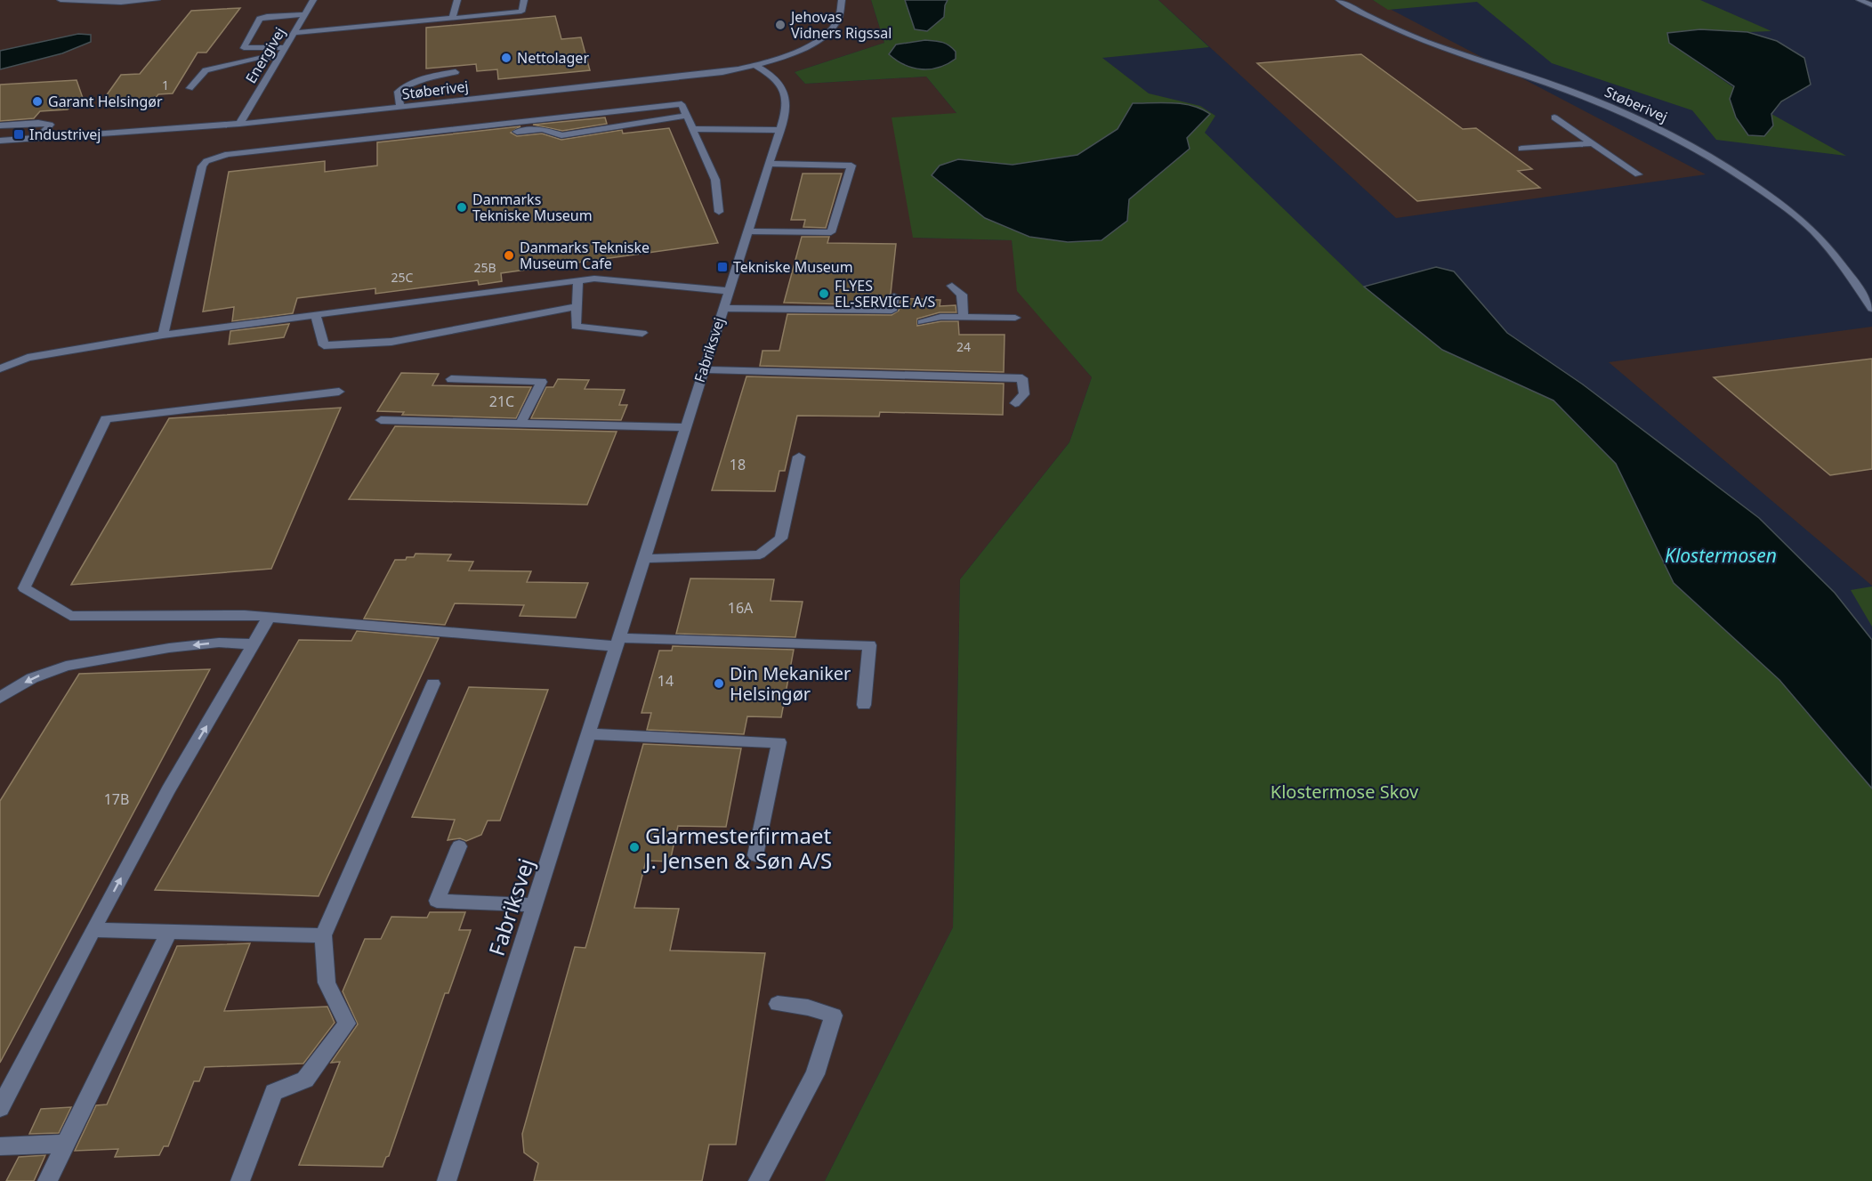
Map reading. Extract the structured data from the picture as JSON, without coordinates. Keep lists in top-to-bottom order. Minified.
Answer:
{"streets":{"street":["Energivej","Støberivej","Fabriksvej"]},"crossings":[["Energivej","Støberivej"],["Støberivej","Fabriksvej"]],"water":["Klostermosen"],"parks":["Klostermose Skov"],"places":{"other":["Jehovas Vidners Rigssal","Nettolager","Garant Helsingør","Danmarks Tekniske Museum","Danmarks Tekniske Museum Cafe","FLYES EL-SERVICE A/S","Din Mekaniker Helsingør","Glarmesterfirmaet J. Jensen & Søn A/S"],"transit":["Industrivej","Tekniske Museum"]},"house_numbers":["1","25B","25C","24","21C","18","16A","14","17B"]}
